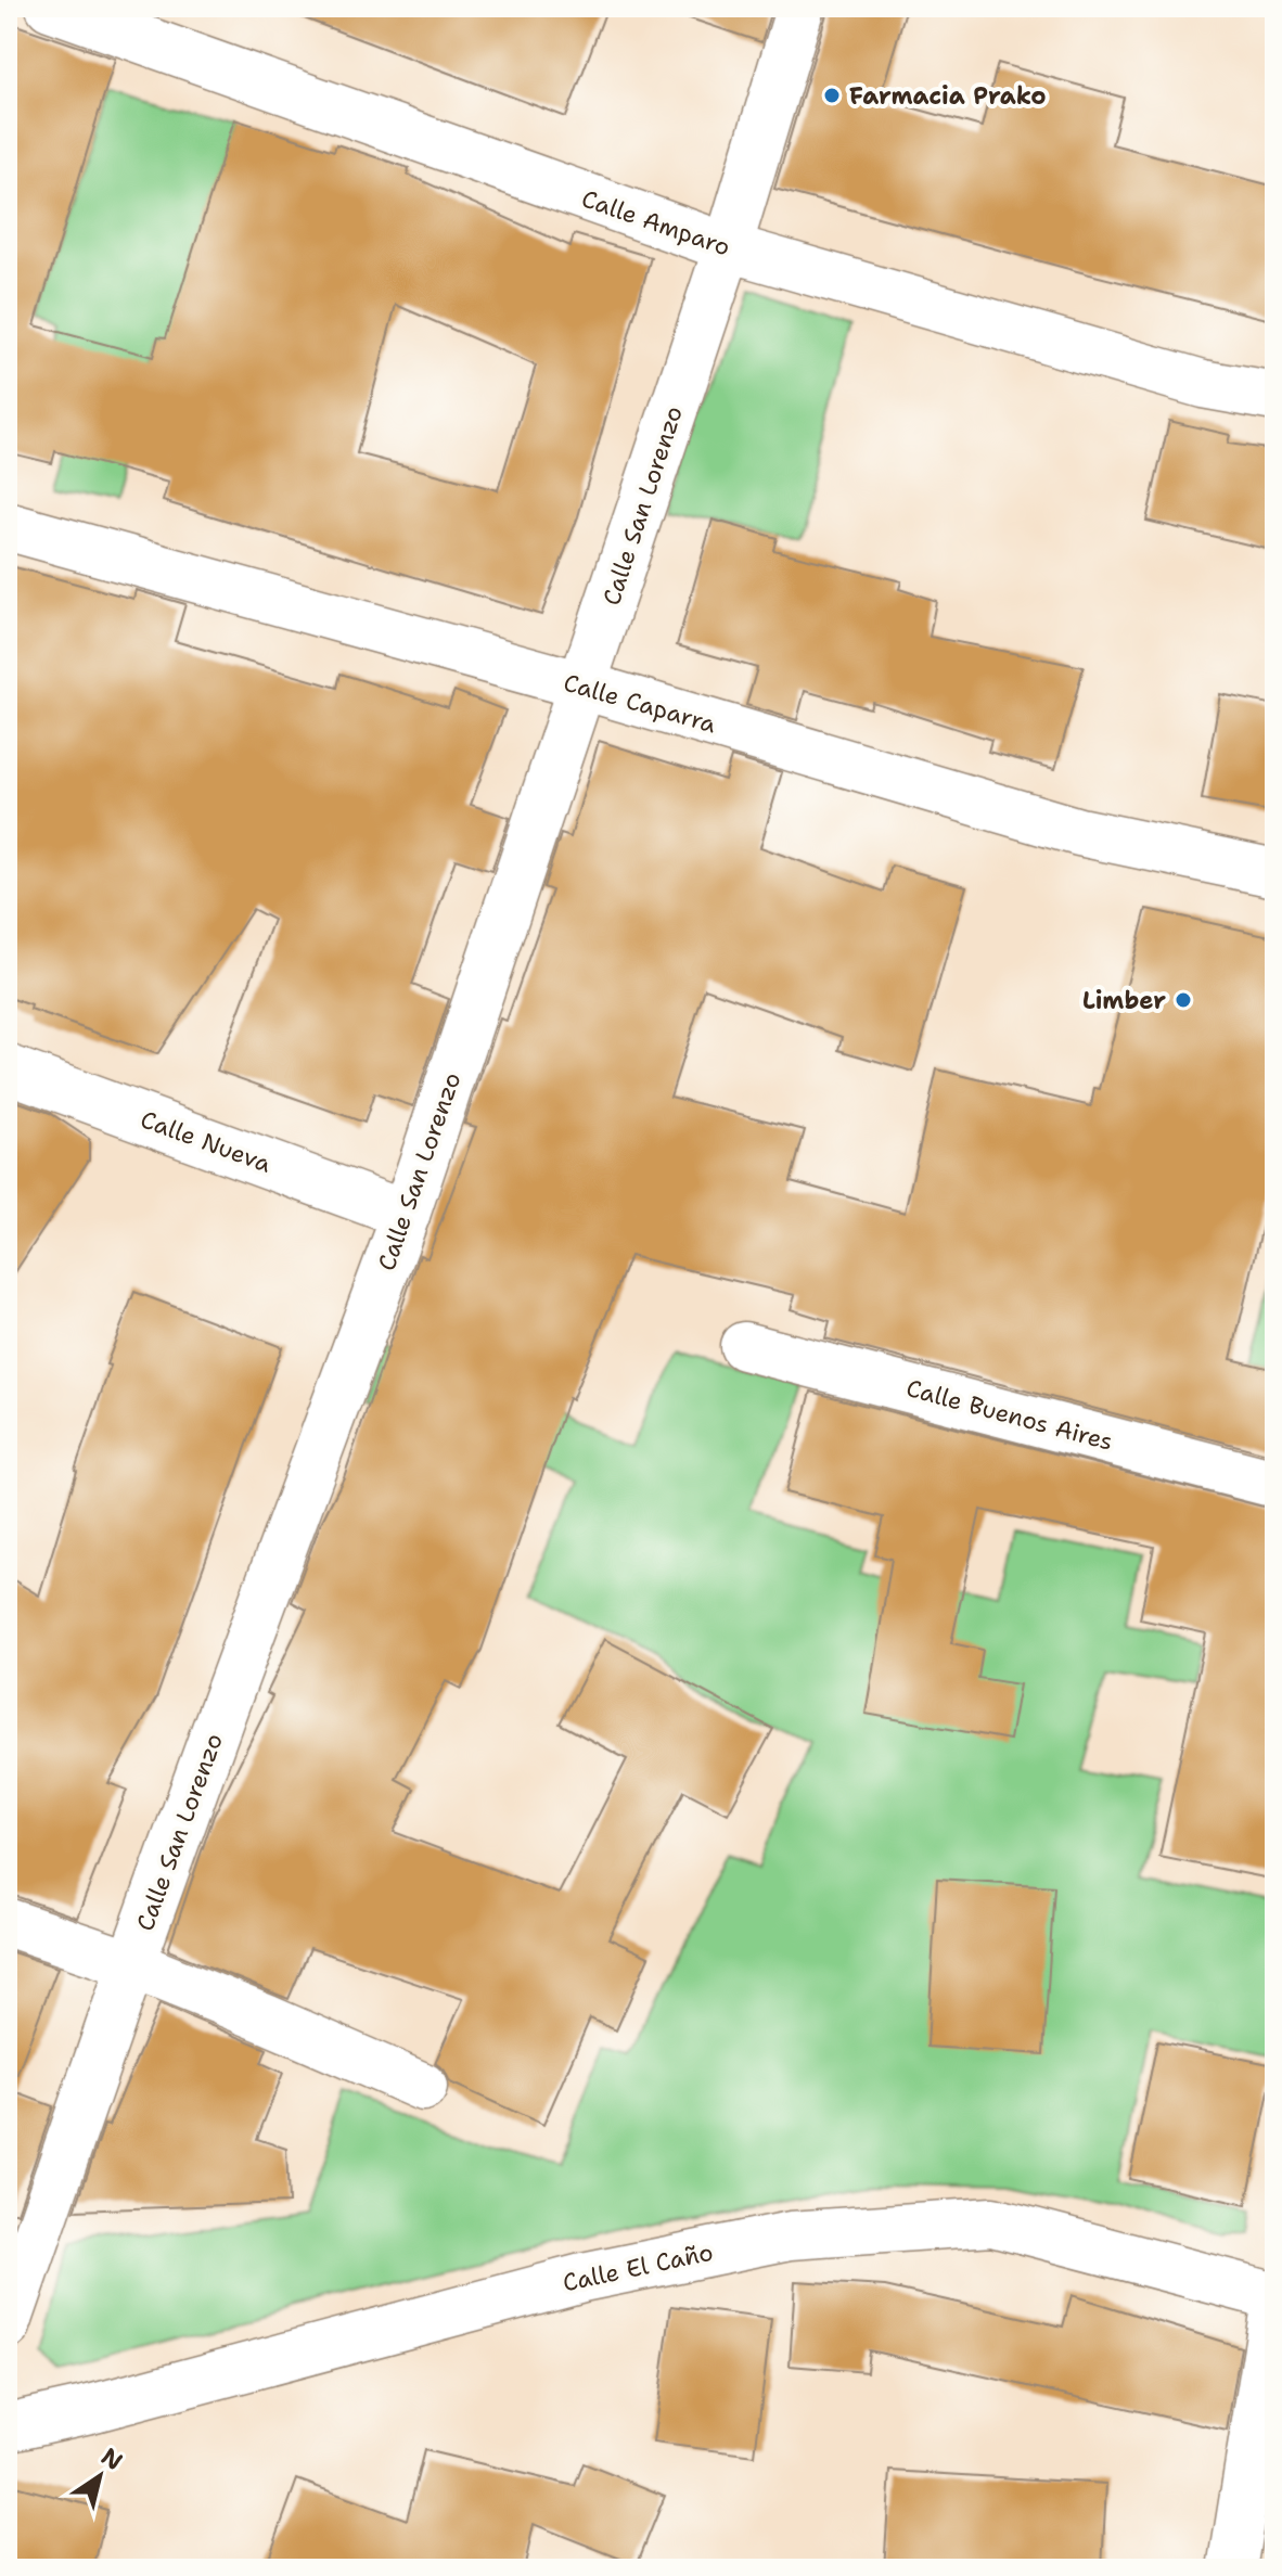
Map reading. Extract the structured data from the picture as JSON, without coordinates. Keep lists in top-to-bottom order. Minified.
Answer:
{"streets":{"street":["Calle Amparo","Calle San Lorenzo","Calle Caparra","Calle Nueva","Calle Buenos Aires","Calle El Caño"]},"crossings":[["Calle Amparo","Calle San Lorenzo"],["Calle San Lorenzo","Calle Caparra"],["Calle San Lorenzo","Calle Nueva"]],"places":["Farmacia Prako","Limber"],"north":"top right"}
